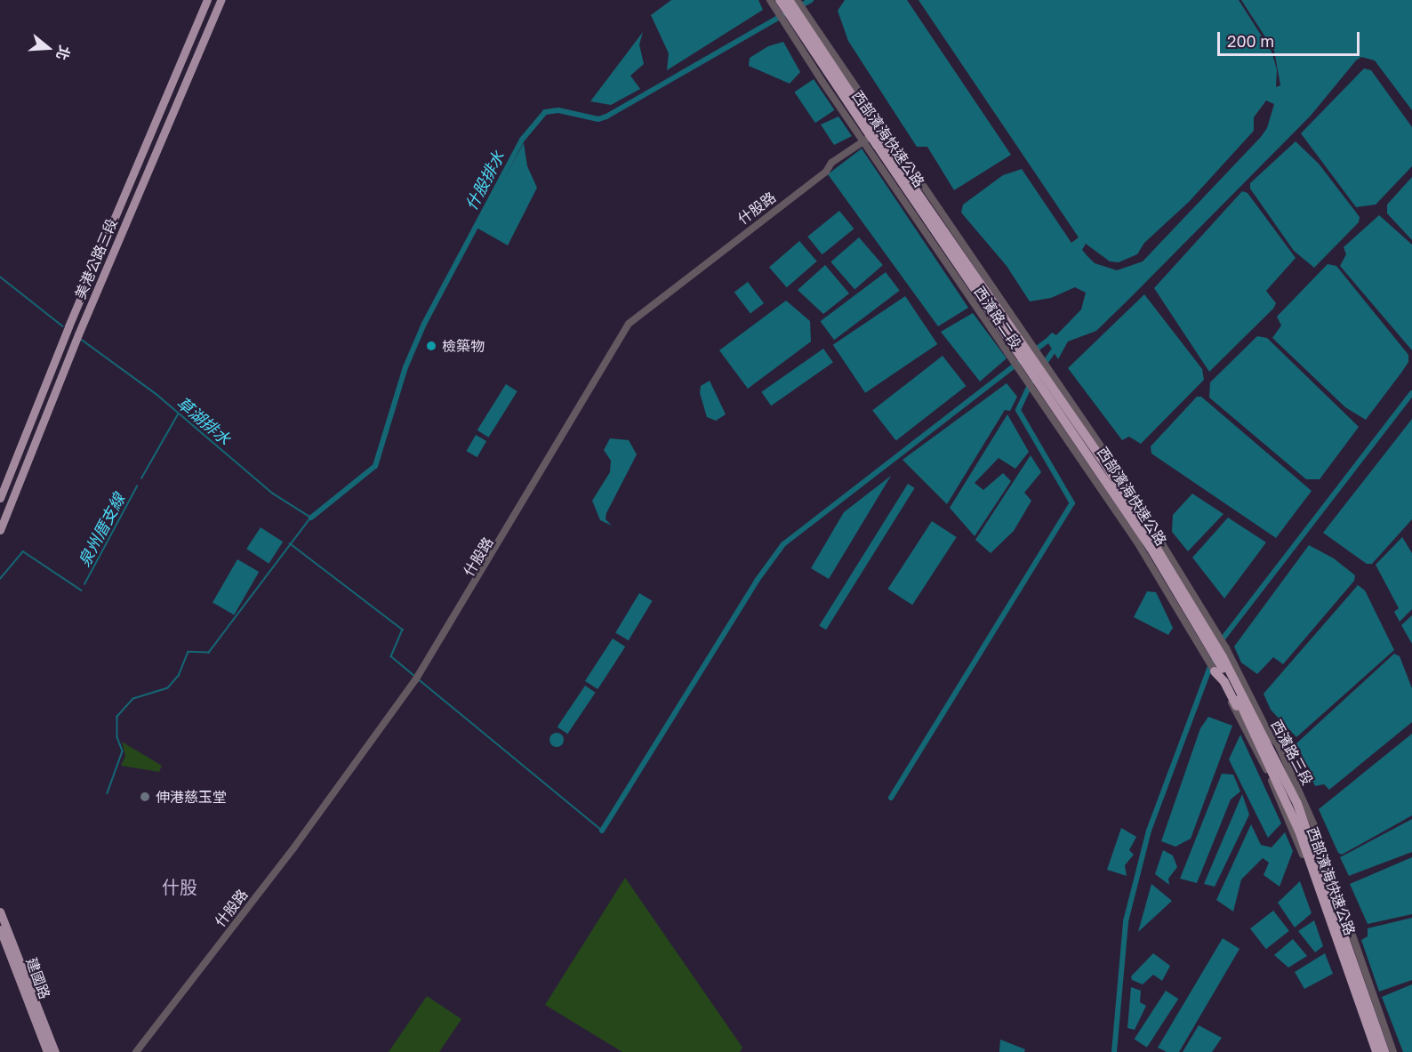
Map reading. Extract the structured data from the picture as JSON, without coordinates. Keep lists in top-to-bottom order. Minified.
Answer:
{"streets":{"highway":["西部濱海快速公路"],"main road":["美港公路三段","建國路"],"street":["什股路","西濱路二段","西濱路三段"]},"crossings":[["西部濱海快速公路","西濱路二段"],["西部濱海快速公路","西濱路三段"],["什股路","西濱路二段"]],"districts":["什股"],"water":["什股排水","草湖排水","泉州厝支線"],"places":["檢築物","伸港慈玉堂"],"scale_bar":"200 m","north":"right"}
